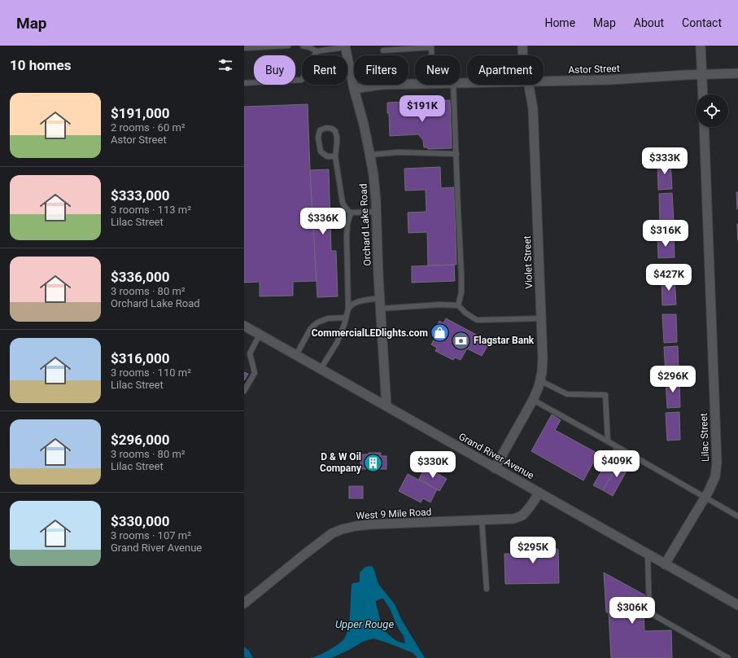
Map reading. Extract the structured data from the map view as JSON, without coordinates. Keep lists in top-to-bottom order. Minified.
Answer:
{"streets":{"street":["Astor Street","Orchard Lake Road","Violet Street","Lilac Street","Grand River Avenue","West 9 Mile Road"]},"crossings":[["Astor Street","Orchard Lake Road"],["Orchard Lake Road","Grand River Avenue"],["Violet Street","Grand River Avenue"],["Lilac Street","Grand River Avenue"],["Grand River Avenue","West 9 Mile Road"]],"water":["Upper Rouge"],"places":{"shop":["CommercialLEDlights.com"],"bank":["Flagstar Bank"],"building":["D & W Oil Company"]},"page":{"header":"Map","nav":["Home","Map","About","Contact"],"heading":"10 homes","chip":["Buy","Rent","Filters","New","Apartment"],"list":[{"name":"$191,000","note":"2 rooms · 60 m² · Astor Street"},{"name":"$333,000","note":"3 rooms · 113 m² · Lilac Street"},{"name":"$336,000","note":"3 rooms · 80 m² · Orchard Lake Road"},{"name":"$316,000","note":"3 rooms · 110 m² · Lilac Street"},{"name":"$296,000","note":"3 rooms · 80 m² · Lilac Street"},{"name":"$330,000","note":"3 rooms · 107 m² · Grand River Avenue"}],"price":["$191K","$333K","$336K","$316K","$427K","$296K","$409K","$330K","$295K","$306K"]}}
